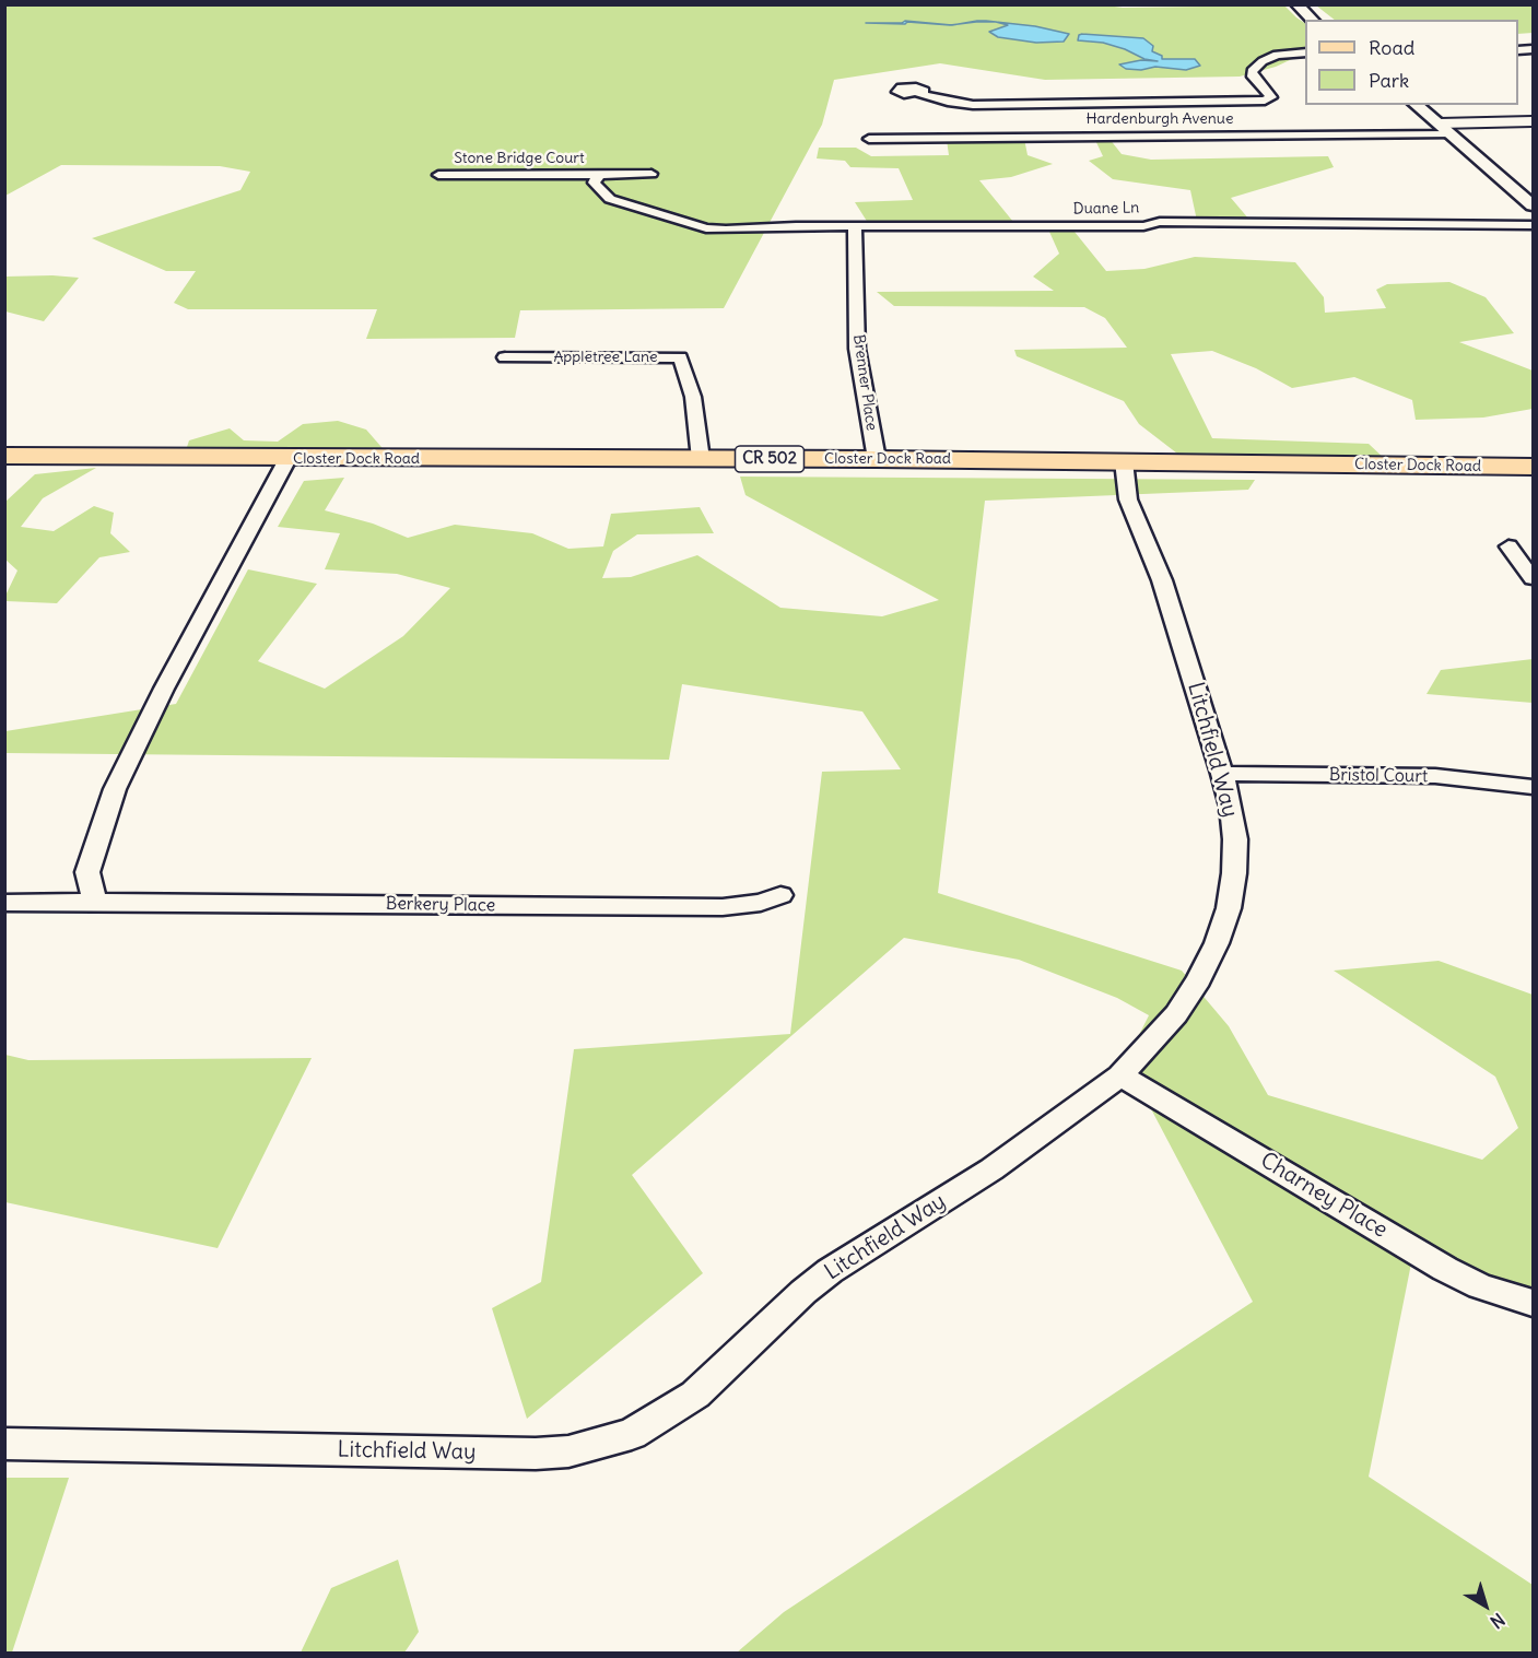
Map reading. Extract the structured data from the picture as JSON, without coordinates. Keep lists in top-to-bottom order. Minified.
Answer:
{"streets":{"main road":["Closter Dock Road","CR 502"],"street":["Hardenburgh Avenue","Stone Bridge Court","Duane Ln","Appletree Lane","Brenner Place","Litchfield Way","Bristol Court","Berkery Place","Charney Place"]},"crossings":[["Stone Bridge Court","Duane Ln"],["Duane Ln","Brenner Place"],["Appletree Lane","Closter Dock Road"],["Brenner Place","Closter Dock Road"],["Closter Dock Road","Litchfield Way"],["Litchfield Way","Bristol Court"],["Litchfield Way","Charney Place"]],"legend":["Road","Park"],"north":"bottom right"}
